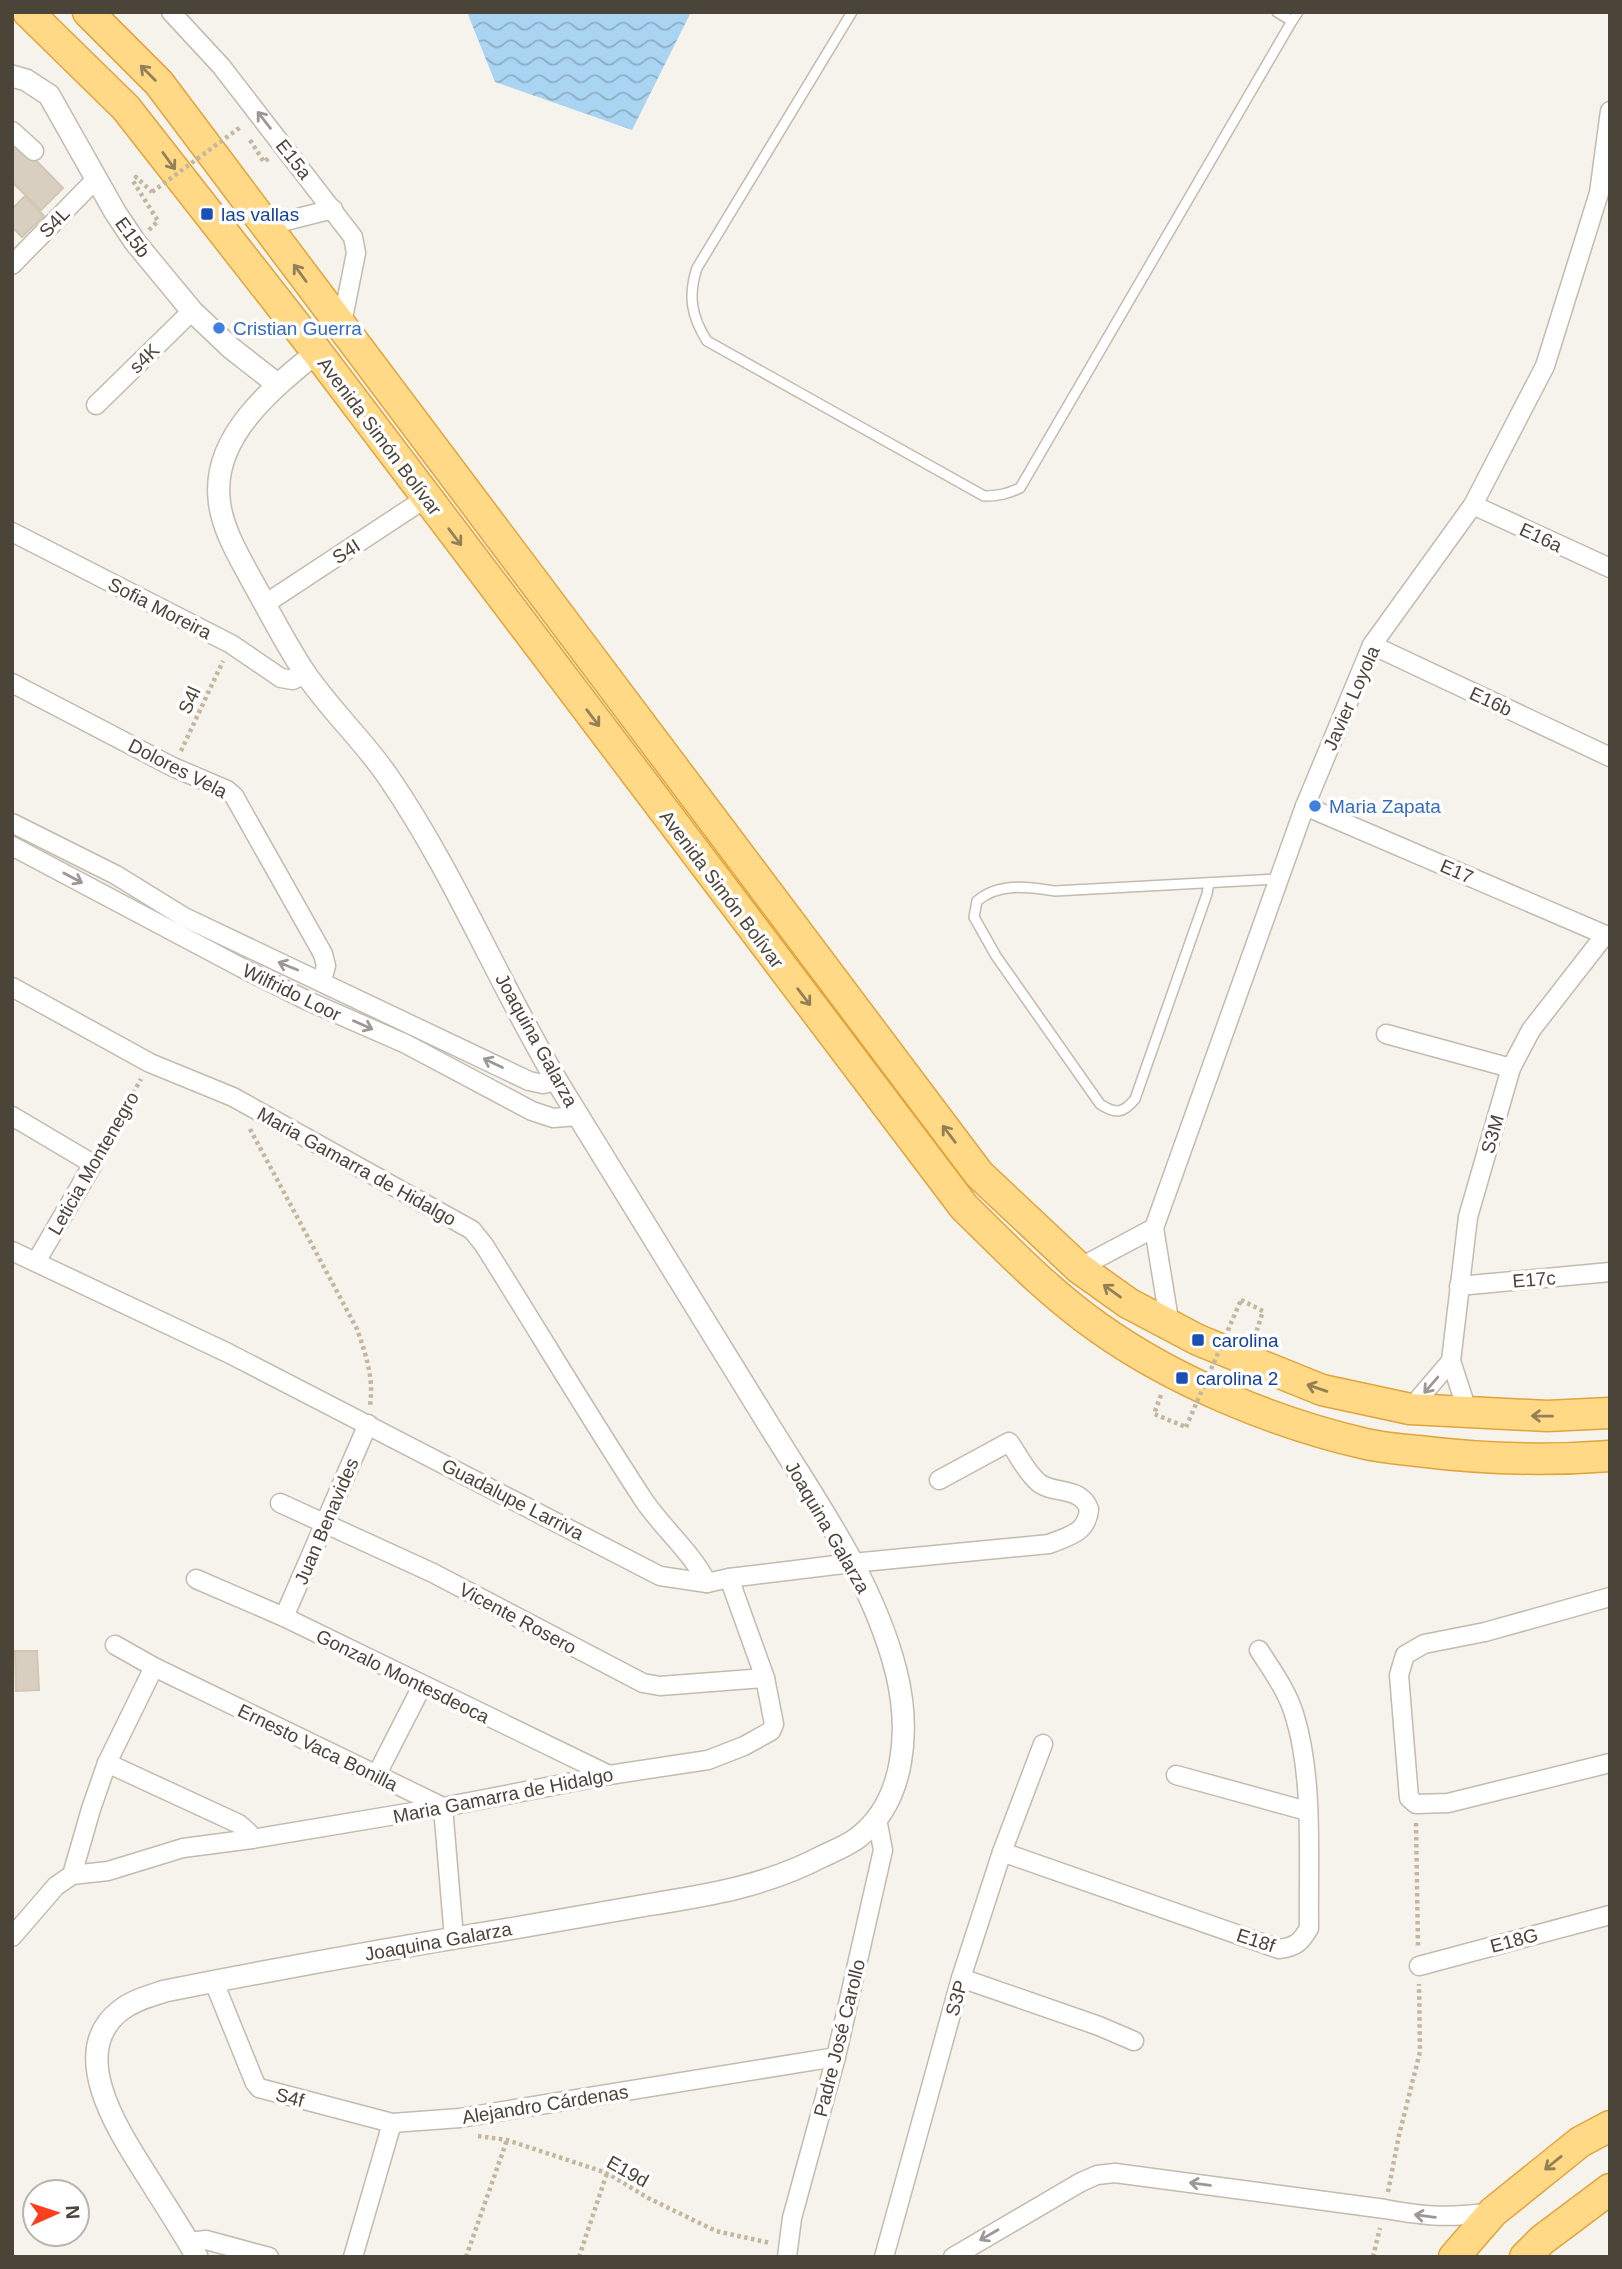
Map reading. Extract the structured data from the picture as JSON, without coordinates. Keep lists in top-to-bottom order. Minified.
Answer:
{"streets":{"highway":["Avenida Simón Bolívar"],"street":["E15a","S4L","E15b","s4K","E16a","S4I","Sofia Moreira","Javier Loyola","E16b","Dolores Vela","E17","Wilfrido Loor","Joaquina Galarza","S3M","Leticia Montenegro","Maria Gamarra de Hidalgo","E17c","Guadalupe Larriva","Juan Benavides","Vicente Rosero","Gonzalo Montesdeoca","Ernesto Vaca Bonilla","E18f","E18G","S3P","Padre José Carollo","S4f","Alejandro Cárdenas"],"path":["S4l","E19d"]},"crossings":[["E15a","Avenida Simón Bolívar"],["S4L","E15b"],["E15b","s4K"],["E15b","Joaquina Galarza"],["Avenida Simón Bolívar","S4I"],["Avenida Simón Bolívar","Javier Loyola"],["Avenida Simón Bolívar","Joaquina Galarza"],["Avenida Simón Bolívar","S3M"],["E16a","Javier Loyola"],["S4I","Joaquina Galarza"],["Sofia Moreira","S4l"],["Sofia Moreira","Joaquina Galarza"],["Javier Loyola","E16b"],["Javier Loyola","E17"],["S4l","Dolores Vela"],["Dolores Vela","Wilfrido Loor"],["E17","S3M"],["Wilfrido Loor","Joaquina Galarza"],["Joaquina Galarza","Guadalupe Larriva"],["Joaquina Galarza","Padre José Carollo"],["Joaquina Galarza","S4f"],["S3M","E17c"],["Leticia Montenegro","Maria Gamarra de Hidalgo"],["Leticia Montenegro","Guadalupe Larriva"],["Maria Gamarra de Hidalgo","Guadalupe Larriva"],["Maria Gamarra de Hidalgo","Vicente Rosero"],["Maria Gamarra de Hidalgo","Gonzalo Montesdeoca"],["Maria Gamarra de Hidalgo","Ernesto Vaca Bonilla"],["Guadalupe Larriva","Juan Benavides"],["Juan Benavides","Vicente Rosero"],["Juan Benavides","Gonzalo Montesdeoca"],["E18f","S3P"],["Padre José Carollo","Alejandro Cárdenas"],["Padre José Carollo","E19d"],["S4f","Alejandro Cárdenas"],["Alejandro Cárdenas","E19d"]],"one_way":["E15a"],"places":{"transit":["las vallas","carolina","carolina 2"],"other":["Cristian Guerra","Maria Zapata"]},"north":"right"}
